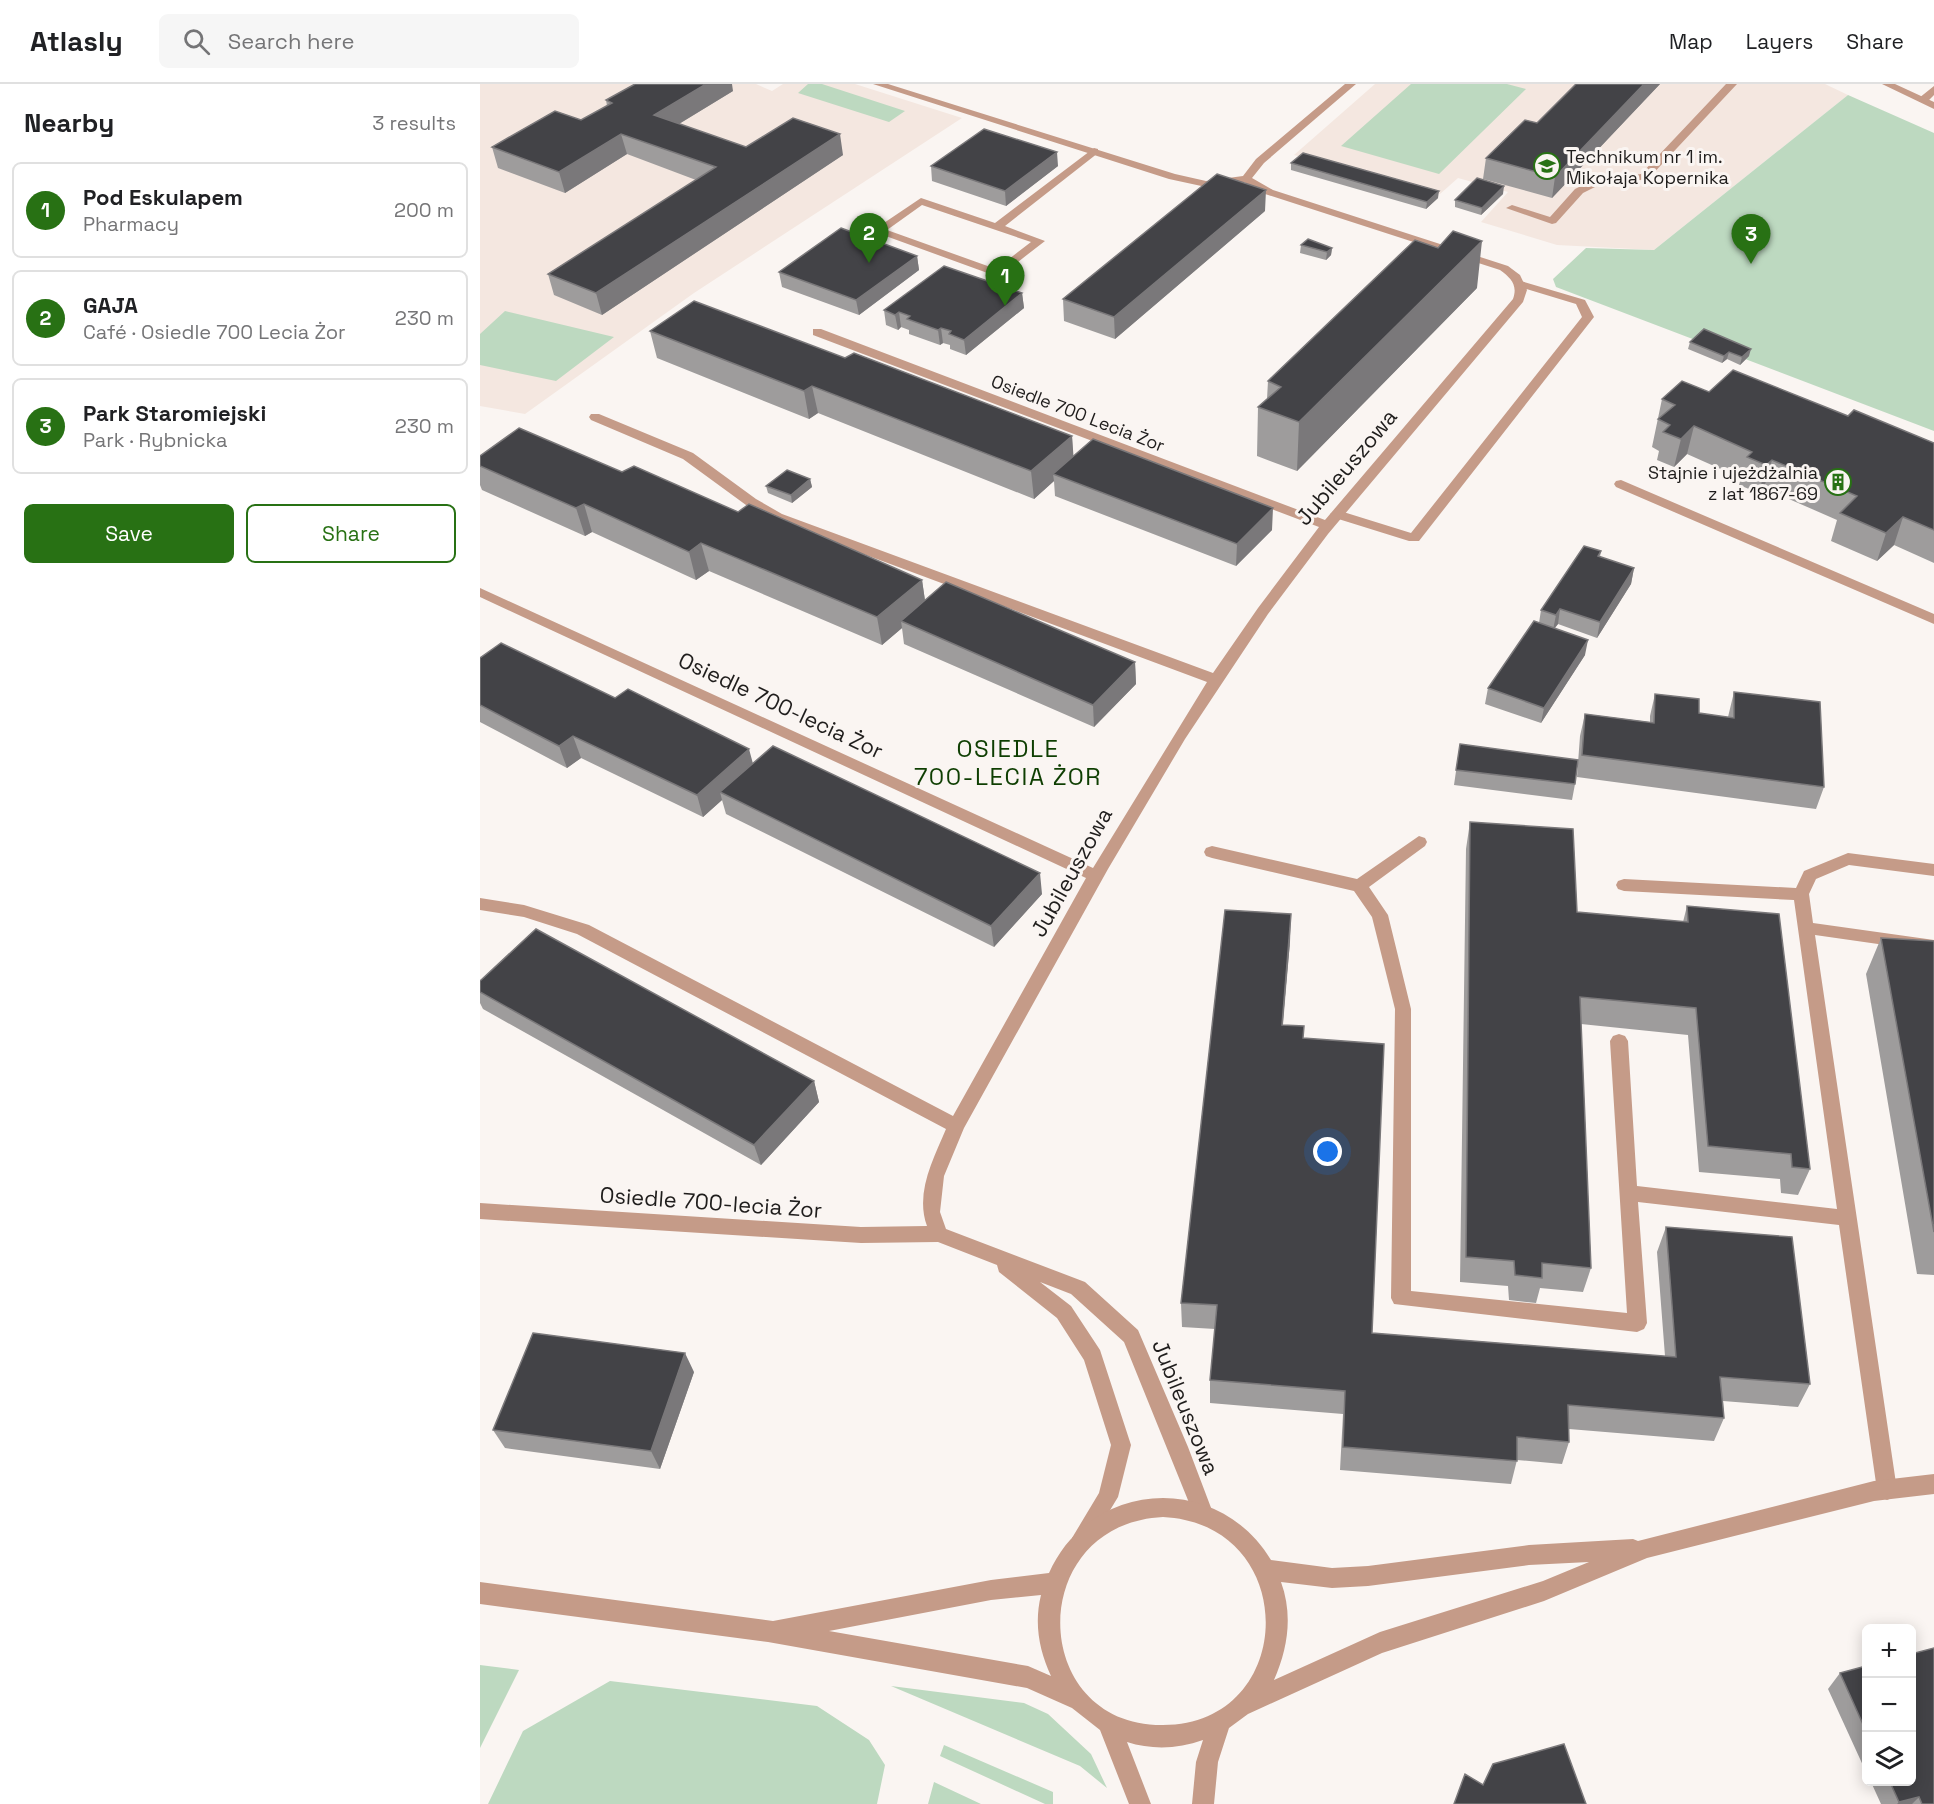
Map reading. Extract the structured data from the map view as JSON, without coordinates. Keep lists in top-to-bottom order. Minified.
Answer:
{"streets":{"street":["Osiedle 700 Lecia Żor","Jubileuszowa","Osiedle 700-lecia Żor"]},"crossings":[["Osiedle 700 Lecia Żor","Jubileuszowa"],["Jubileuszowa","Osiedle 700-lecia Żor"]],"districts":["OSIEDLE 700-LECIA ŻOR"],"places":{"school or university":["Technikum nr 1 im. Mikołaja Kopernika"],"building":["Stajnie i ujeżdżalnia z lat 1867-69"]},"page":{"header":"Atlasly","search":"Search here","nav":["Map","Layers","Share"],"heading":["Nearby","3 results"],"list":[{"mark":"1","name":"Pod Eskulapem","note":"Pharmacy","value":"200 m"},{"mark":"2","name":"GAJA","note":"Café · Osiedle 700 Lecia Żor","value":"230 m"},{"mark":"3","name":"Park Staromiejski","note":"Park · Rybnicka","value":"230 m"}],"pins":["2","3","1"],"buttons":["Save","Share"],"map_buttons":["+","−"]}}
